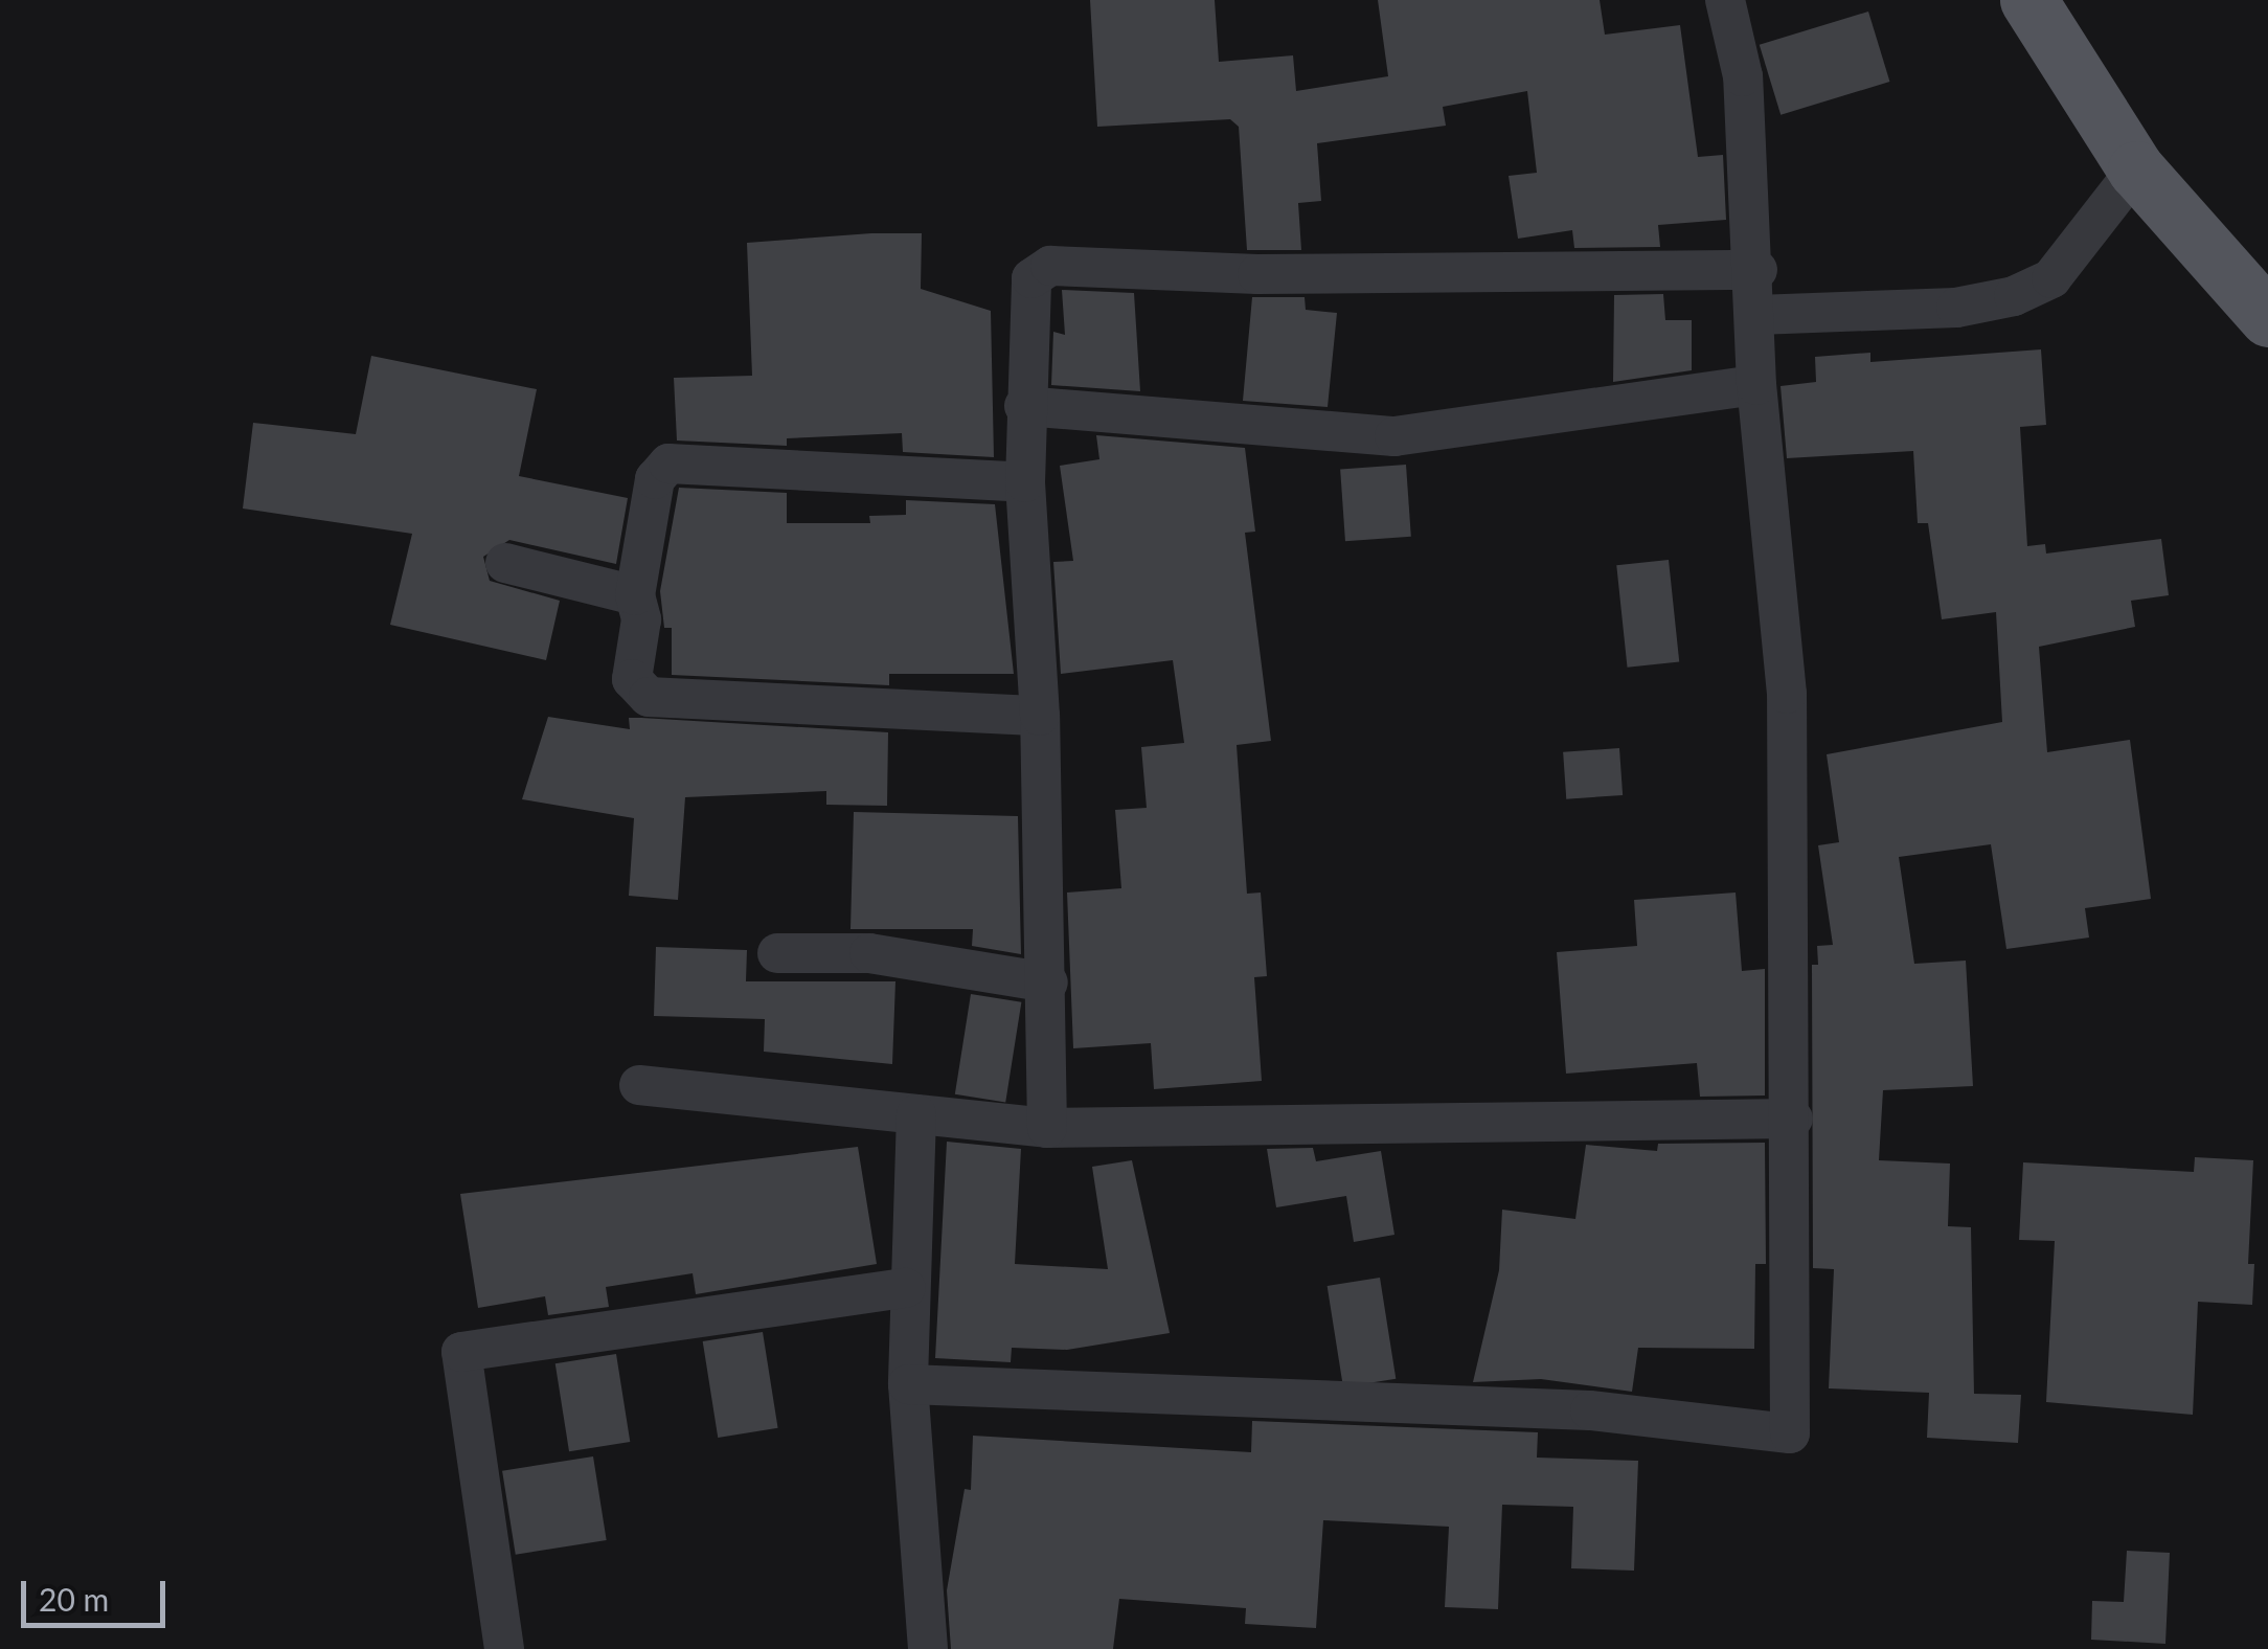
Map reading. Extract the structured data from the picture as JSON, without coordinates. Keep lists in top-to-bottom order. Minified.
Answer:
{"scale_bar":"20 m"}
